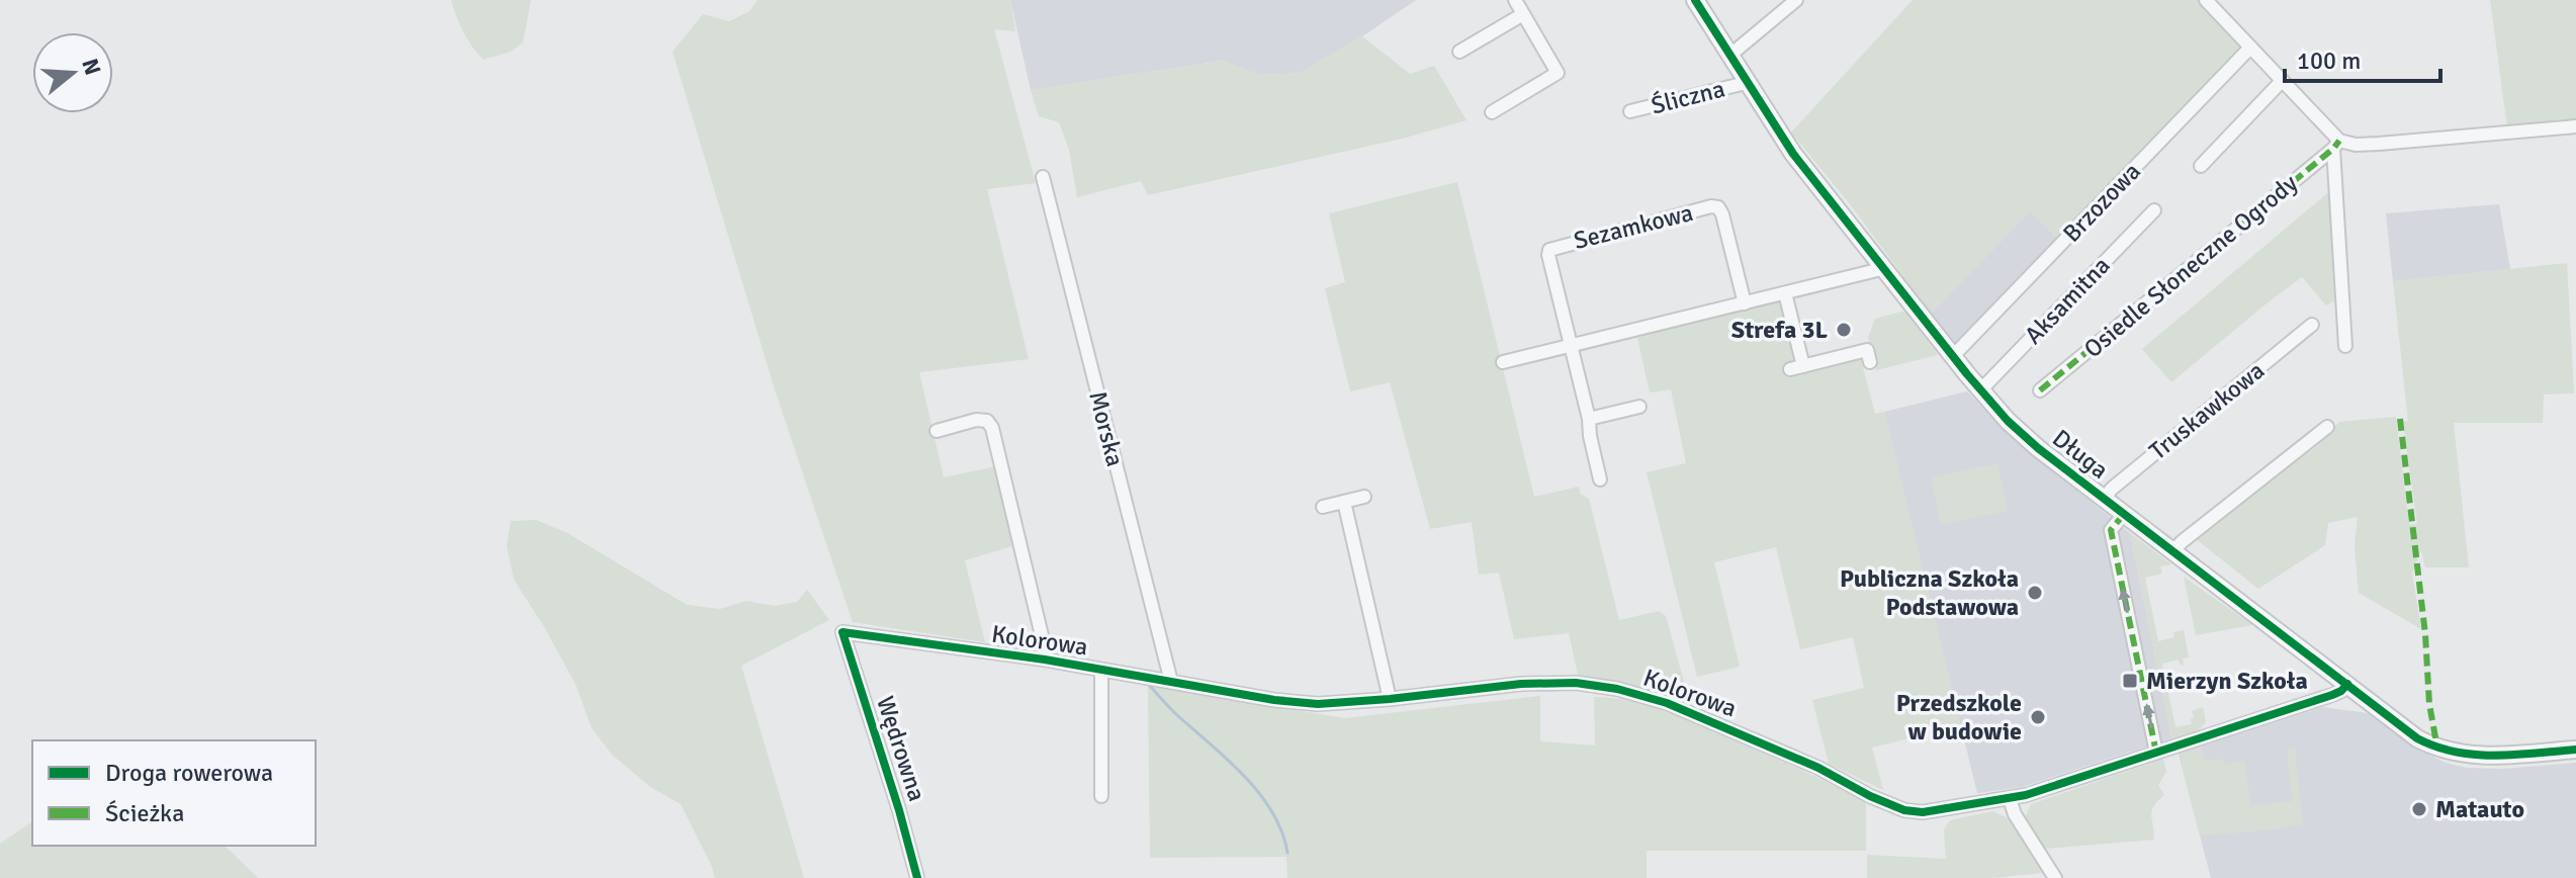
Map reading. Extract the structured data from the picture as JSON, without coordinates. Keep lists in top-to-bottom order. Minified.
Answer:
{"streets":{"street":["Śliczna","Brzozowa","Sezamkowa","Osiedle Słoneczne Ogrody","Aksamitna","Truskawkowa","Morska","Długa","Kolorowa","Wędrowna"]},"crossings":[["Śliczna","Długa"],["Brzozowa","Długa"],["Aksamitna","Długa"],["Truskawkowa","Długa"],["Morska","Kolorowa"],["Długa","Kolorowa"],["Kolorowa","Wędrowna"]],"places":{"other":["Strefa 3L","Publiczna Szkoła Podstawowa","Przedszkole w budowie","Matauto"],"transit":["Mierzyn Szkoła"]},"legend":["Droga rowerowa","Ścieżka"],"scale_bar":"100 m","north":"right"}
